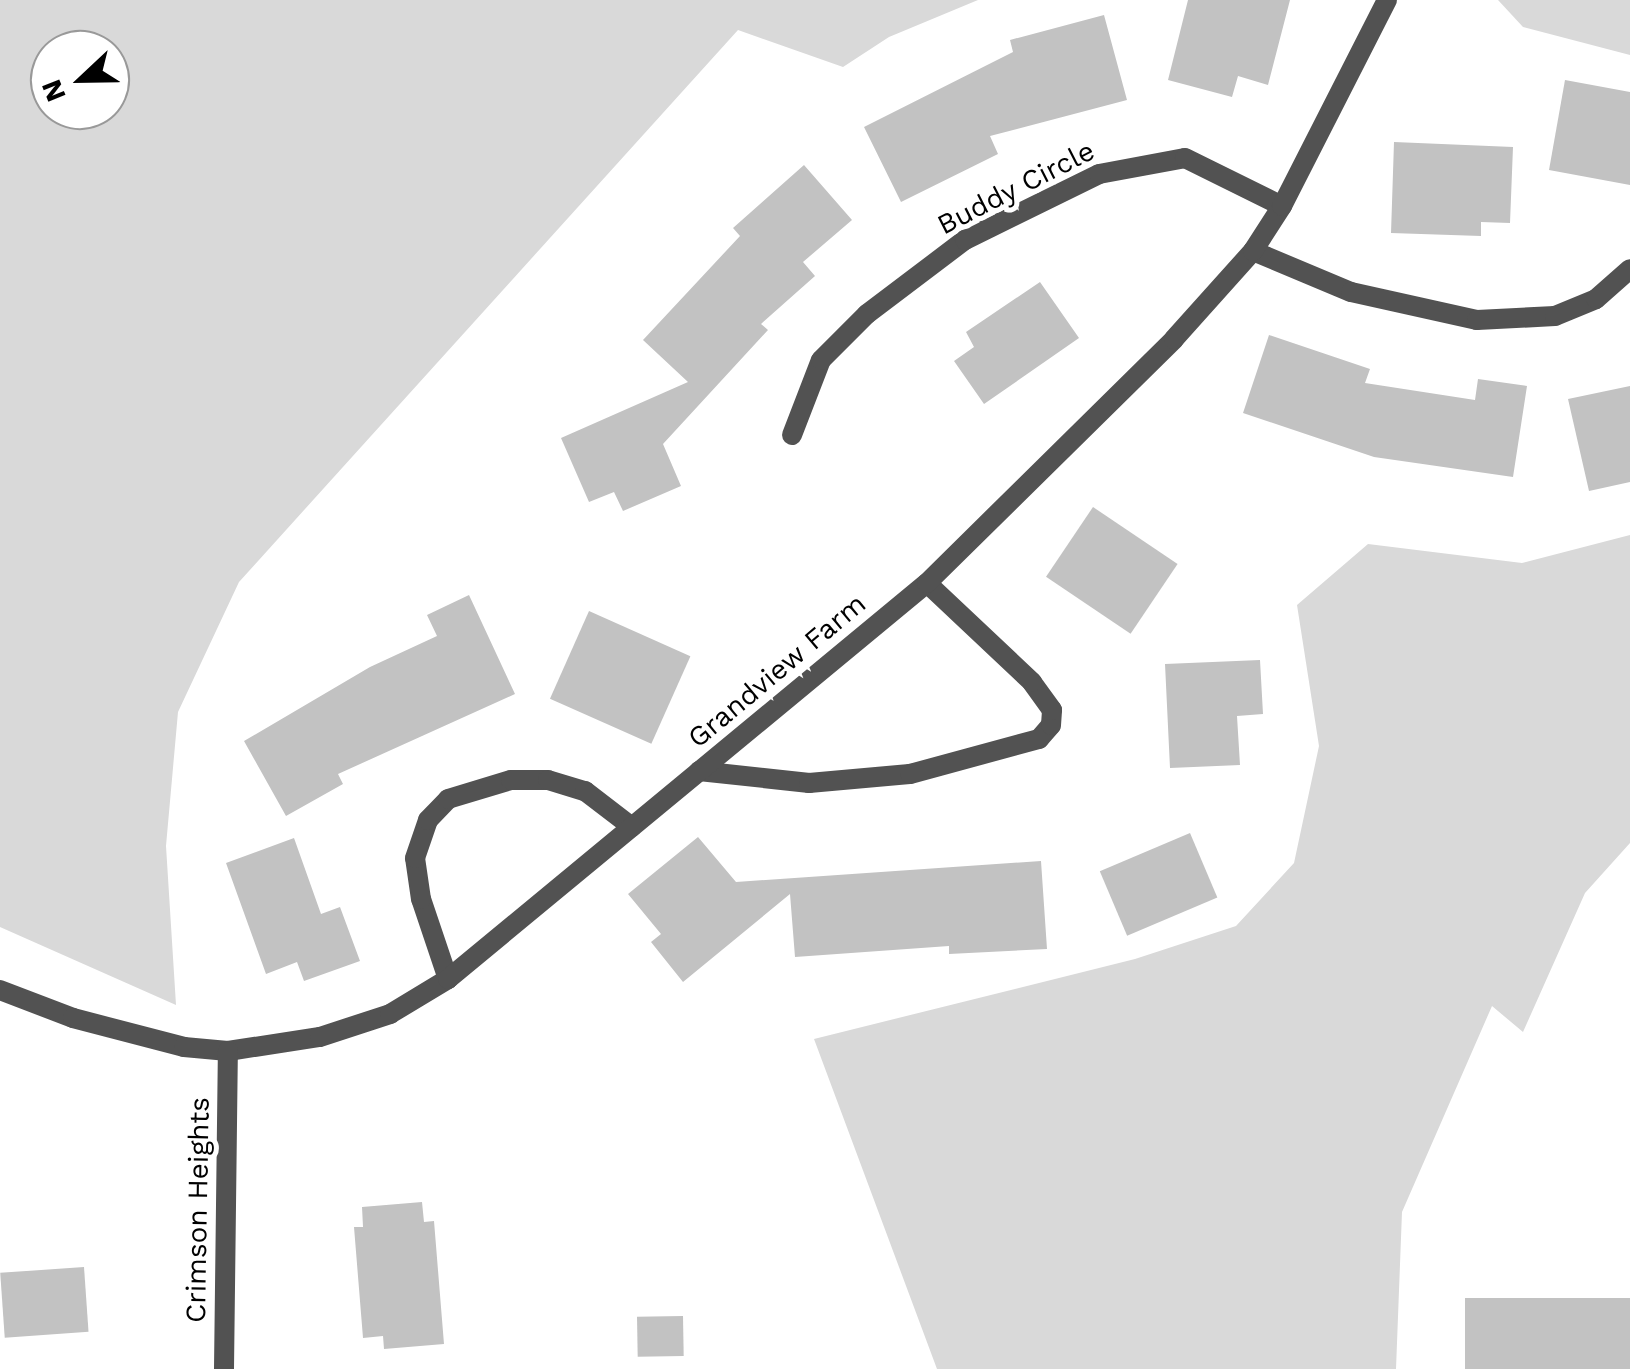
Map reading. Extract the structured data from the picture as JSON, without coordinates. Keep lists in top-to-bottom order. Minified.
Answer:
{"streets":{"street":["Buddy Circle","Grandview Farm","Crimson Heights"]},"crossings":[["Buddy Circle","Grandview Farm"],["Grandview Farm","Crimson Heights"]],"north":"left"}
